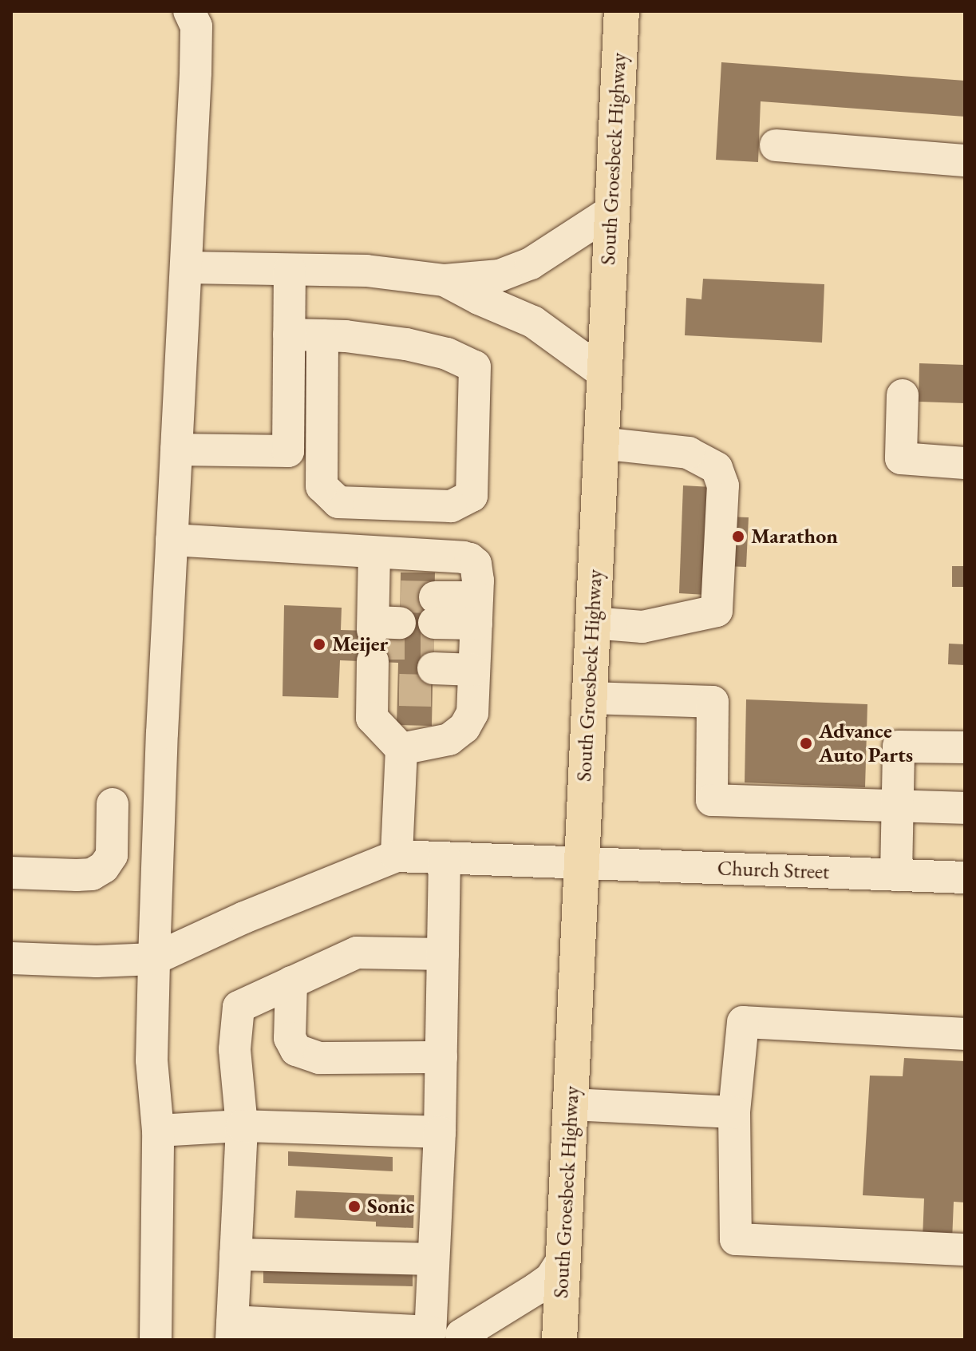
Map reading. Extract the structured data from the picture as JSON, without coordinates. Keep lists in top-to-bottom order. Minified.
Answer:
{"streets":{"main road":["South Groesbeck Highway"],"street":["Church Street"]},"crossings":[["South Groesbeck Highway","Church Street"]],"places":["Marathon","Meijer","Advance Auto Parts","Sonic"]}
